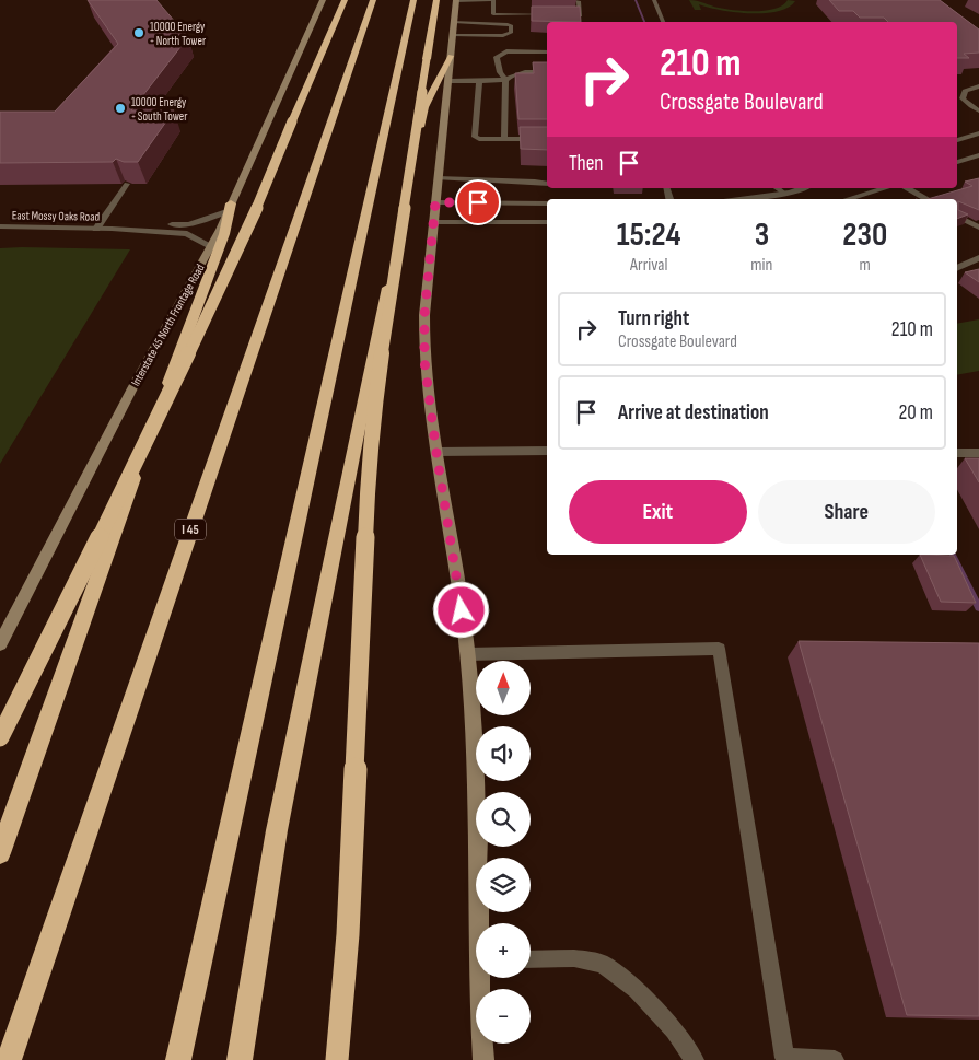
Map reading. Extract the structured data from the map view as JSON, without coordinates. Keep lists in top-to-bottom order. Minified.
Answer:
{"streets":{"highway":["I 45"],"main road":["Interstate 45 North Frontage Road"],"street":["East Mossy Oaks Road"]},"crossings":[["East Mossy Oaks Road","Interstate 45 North Frontage Road"]],"places":["10000 Energy - North Tower","10000 Energy - South Tower"],"north":"top","page":{"turn":["210 m","Crossgate Boulevard"],"then":"Then","eta":["15:24","Arrival","3","min","230","m"],"list":[{"name":"Turn right","note":"Crossgate Boulevard","value":"210 m"},{"name":"Arrive at destination","value":"20 m"}],"buttons":["Exit","Share"],"map_buttons":["+","−"]}}
